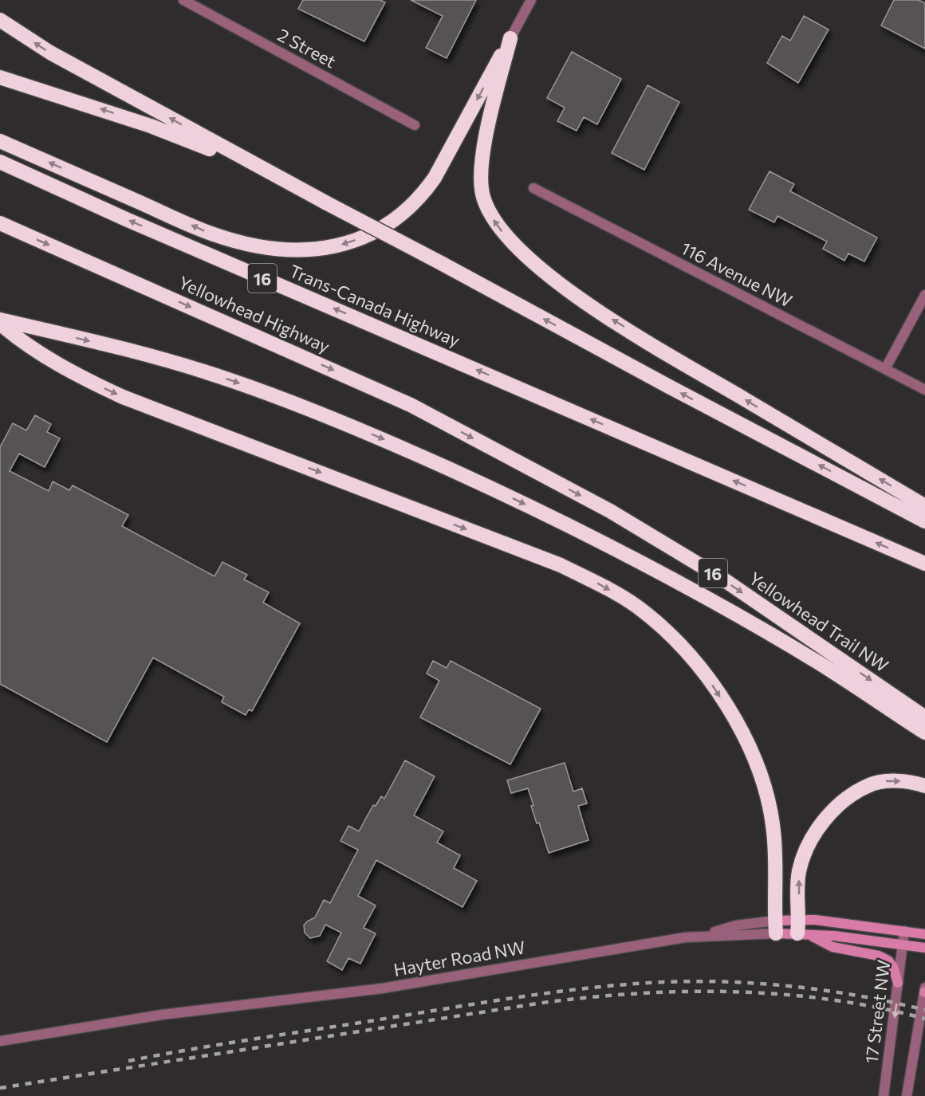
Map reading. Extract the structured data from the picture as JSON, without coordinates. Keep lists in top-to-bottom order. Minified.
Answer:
{"streets":{"highway":["16","Trans-Canada Highway","Yellowhead Highway","Yellowhead Trail NW"],"street":["2 Street","116 Avenue NW","Hayter Road NW","17 Street NW"]},"crossings":[["Yellowhead Highway","Yellowhead Trail NW"]]}
